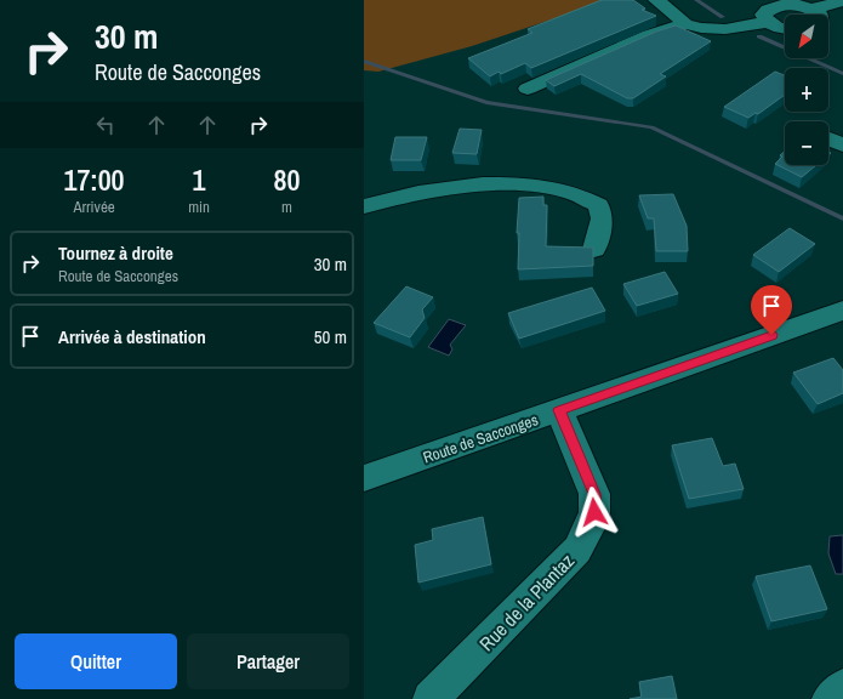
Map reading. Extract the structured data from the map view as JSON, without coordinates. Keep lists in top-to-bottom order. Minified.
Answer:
{"streets":{"street":["Route de Sacconges","Rue de la Plantaz"]},"crossings":[["Route de Sacconges","Rue de la Plantaz"]],"north":"bottom left","page":{"turn":["30 m","Route de Sacconges"],"map_buttons":["+","−"],"eta":["17:00","Arrivée","1","min","80","m"],"list":[{"name":"Tournez à droite","note":"Route de Sacconges","value":"30 m"},{"name":"Arrivée à destination","value":"50 m"}],"buttons":["Quitter","Partager"]}}
